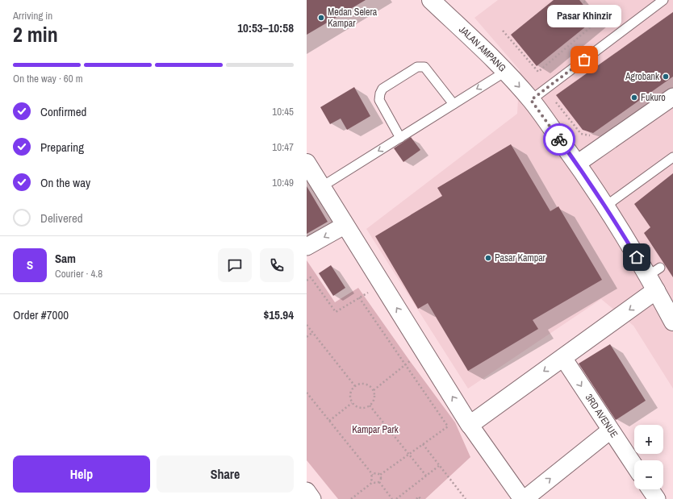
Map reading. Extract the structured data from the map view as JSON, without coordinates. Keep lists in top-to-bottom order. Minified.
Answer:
{"streets":{"street":["JALAN AMPANG","3RD AVENUE"]},"parks":["Kampar Park"],"places":["Medan Selera Kampar","Pasar Khinzir","Agrobank","Fukuro","Pasar Kampar"],"page":{"heading":["2 min","Arriving in","10:53–10:58"],"panel":["Sam","Courier · 4.8","Order #7000","$15.94"],"bubble":"Pasar Khinzir","bar":"On the way · 60 m","list":[["Confirmed","10:45"],["Preparing","10:47"],["On the way","10:49"],"Delivered"],"round":"S","map_buttons":["+","−"],"buttons":["Help","Share"]}}
